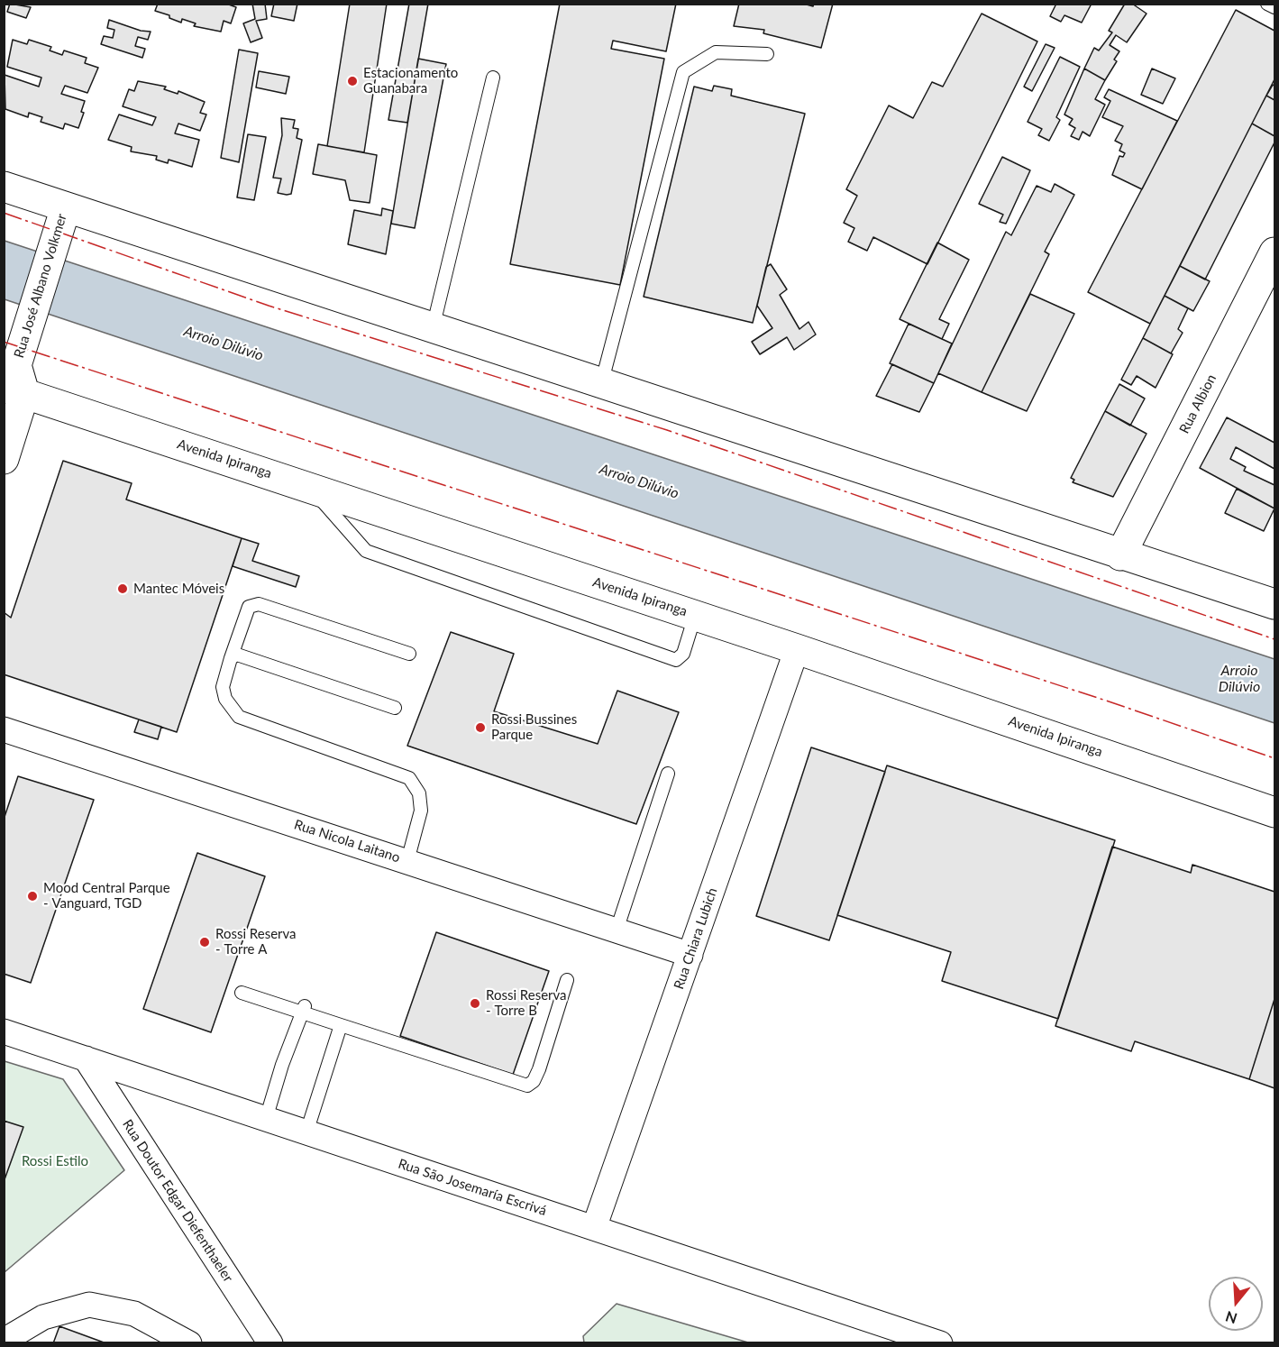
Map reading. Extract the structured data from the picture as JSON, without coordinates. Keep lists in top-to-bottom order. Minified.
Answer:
{"streets":{"main road":["Rua José Albano Volkmer","Rua Albion","Avenida Ipiranga"],"street":["Rua Nicola Laitano","Rua Chiara Lubich","Rua São Josemaría Escrivá","Rua Doutor Edgar Diefenthaeler"]},"crossings":[["Rua José Albano Volkmer","Avenida Ipiranga"],["Avenida Ipiranga","Rua Chiara Lubich"],["Rua Nicola Laitano","Rua Chiara Lubich"],["Rua Chiara Lubich","Rua São Josemaría Escrivá"],["Rua São Josemaría Escrivá","Rua Doutor Edgar Diefenthaeler"]],"water":["Arroio Dilúvio"],"parks":["Rossi Estilo"],"places":["Estacionamento Guanabara","Mantec Móveis","Rossi Bussines Parque","Mood Central Parque - Vanguard, TGD","Rossi Reserva - Torre A","Rossi Reserva - Torre B"],"north":"bottom"}
